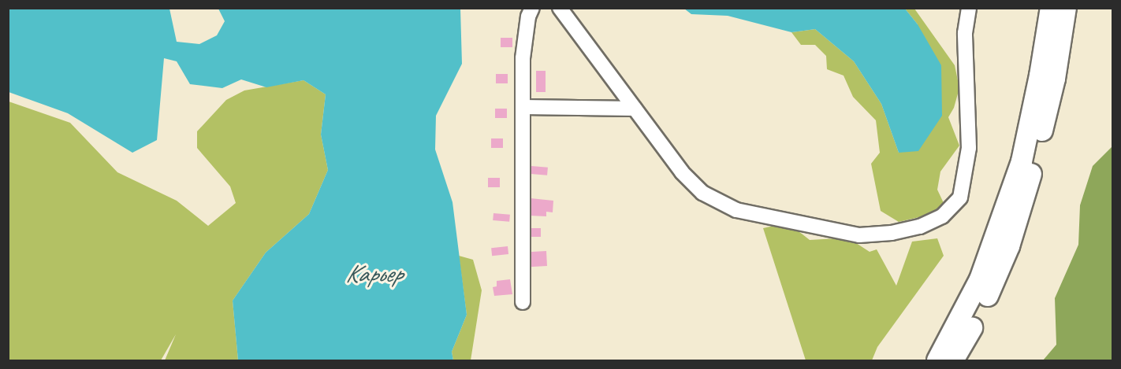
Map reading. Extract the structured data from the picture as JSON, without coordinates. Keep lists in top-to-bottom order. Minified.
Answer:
{"water":["Карьер"]}
